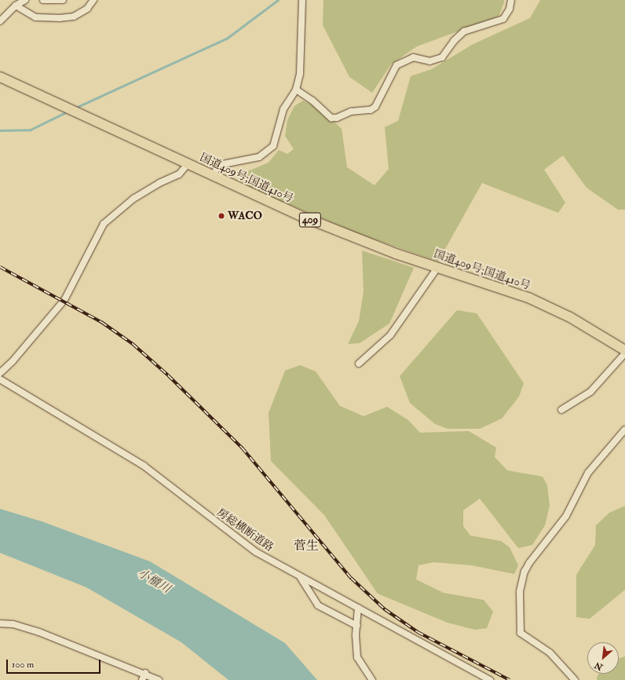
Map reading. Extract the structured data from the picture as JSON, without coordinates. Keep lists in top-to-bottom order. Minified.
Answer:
{"streets":{"highway":["国道409号;国道410号","409"],"street":["房総横断道路"]},"districts":["菅生"],"water":["小櫃川"],"places":["WACO"],"scale_bar":"100 m","north":"bottom left"}
